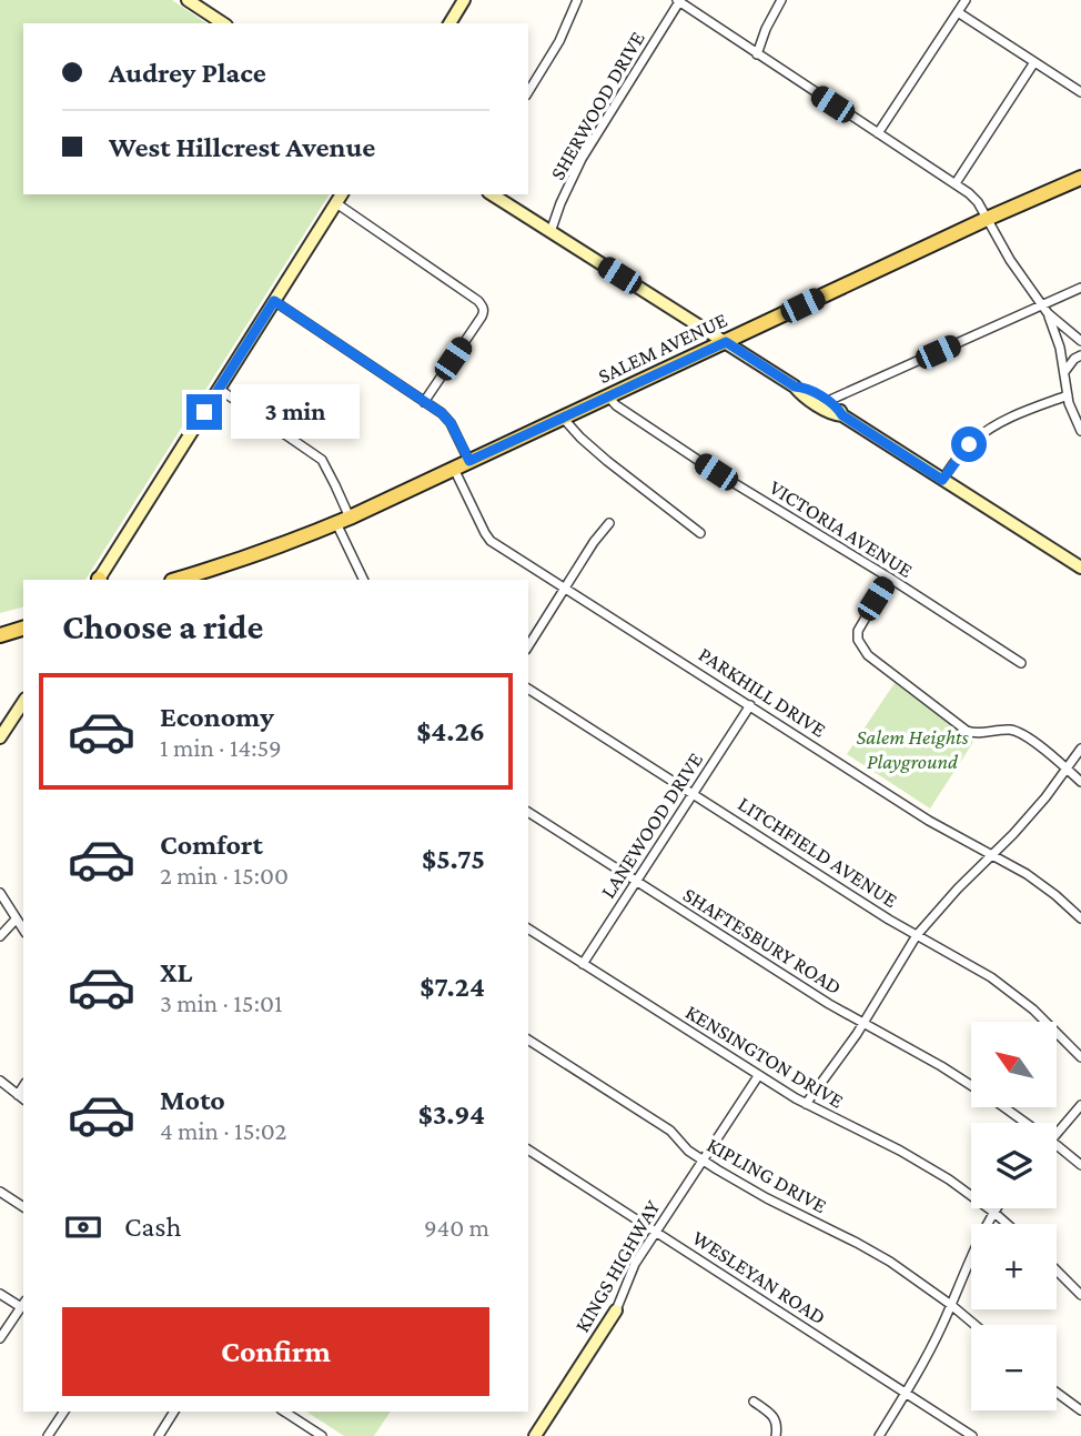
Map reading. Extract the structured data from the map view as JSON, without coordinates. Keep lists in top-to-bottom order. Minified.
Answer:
{"streets":{"main road":["SALEM AVENUE","KINGS HIGHWAY"],"street":["SHERWOOD DRIVE","VICTORIA AVENUE","PARKHILL DRIVE","LANEWOOD DRIVE","LITCHFIELD AVENUE","SHAFTESBURY ROAD","KENSINGTON DRIVE","KIPLING DRIVE","WESLEYAN ROAD"]},"crossings":[["SALEM AVENUE","VICTORIA AVENUE"],["SALEM AVENUE","PARKHILL DRIVE"],["PARKHILL DRIVE","LANEWOOD DRIVE"],["LANEWOOD DRIVE","LITCHFIELD AVENUE"],["LANEWOOD DRIVE","SHAFTESBURY ROAD"],["LANEWOOD DRIVE","KENSINGTON DRIVE"],["KENSINGTON DRIVE","KINGS HIGHWAY"],["KIPLING DRIVE","KINGS HIGHWAY"],["KINGS HIGHWAY","WESLEYAN ROAD"]],"parks":["Salem Heights Playground"],"north":"top left","page":{"banner":["Audrey Place","West Hillcrest Avenue"],"bubble":"3 min","heading":"Choose a ride","list":[{"name":"Economy","note":"1 min · 14:59","value":"$4.26"},{"name":"Comfort","note":"2 min · 15:00","value":"$5.75"},{"name":"XL","note":"3 min · 15:01","value":"$7.24"},{"name":"Moto","note":"4 min · 15:02","value":"$3.94"}],"map_buttons":["+","−"],"pay":["Cash","940 m"],"buttons":"Confirm"}}
